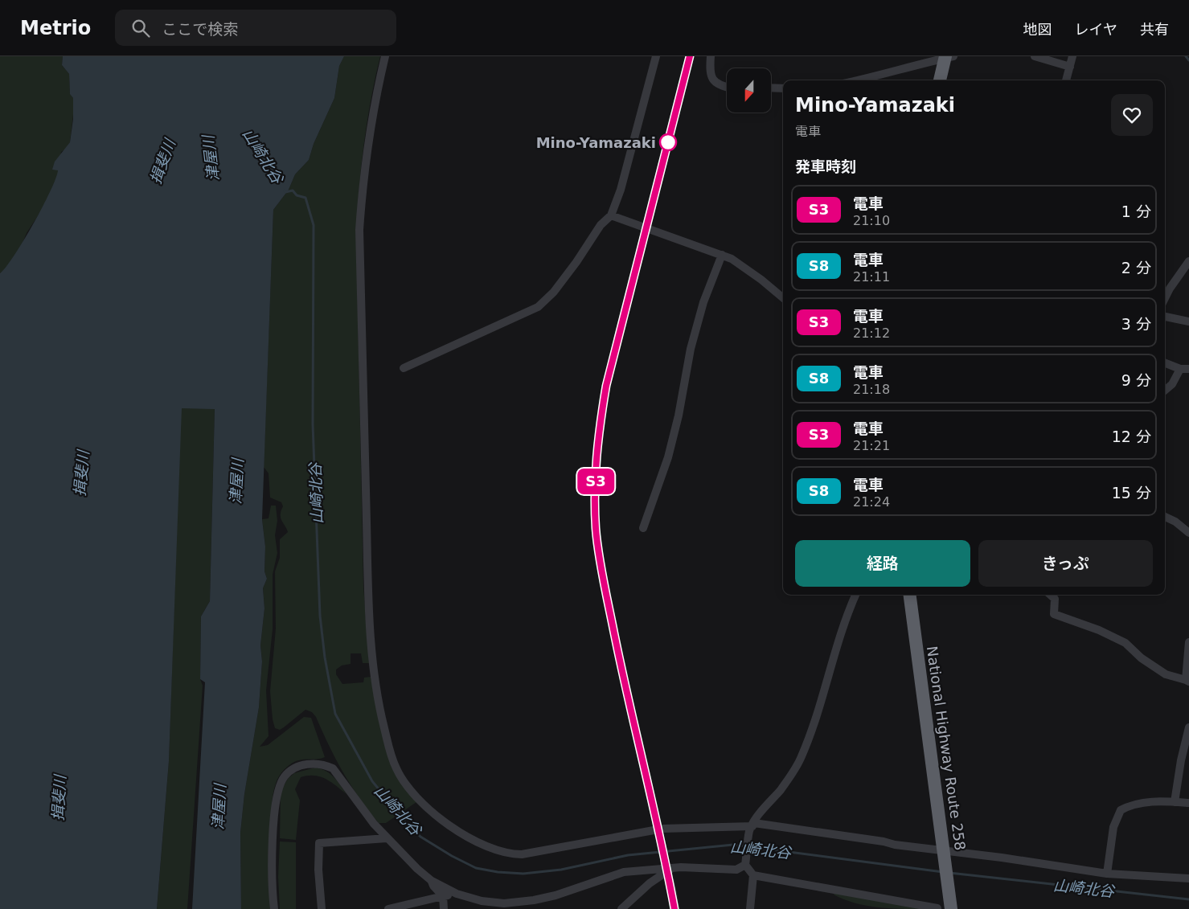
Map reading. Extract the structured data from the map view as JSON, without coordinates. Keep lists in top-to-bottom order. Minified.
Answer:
{"streets":{"highway":["National Highway Route 258"]},"water":["山崎北谷","津屋川","揖斐川"],"places":["Mino-Yamazaki"],"north":"bottom","page":{"header":"Metrio","search":"ここで検索","nav":["地図","レイヤ","共有"],"on_map":"S3","heading":[["Mino-Yamazaki","電車"],"発車時刻"],"list":[{"mark":"S3","name":"電車","note":"21:10","value":"1 分"},{"mark":"S8","name":"電車","note":"21:11","value":"2 分"},{"mark":"S3","name":"電車","note":"21:12","value":"3 分"},{"mark":"S8","name":"電車","note":"21:18","value":"9 分"},{"mark":"S3","name":"電車","note":"21:21","value":"12 分"},{"mark":"S8","name":"電車","note":"21:24","value":"15 分"}],"buttons":["経路","きっぷ"]}}
